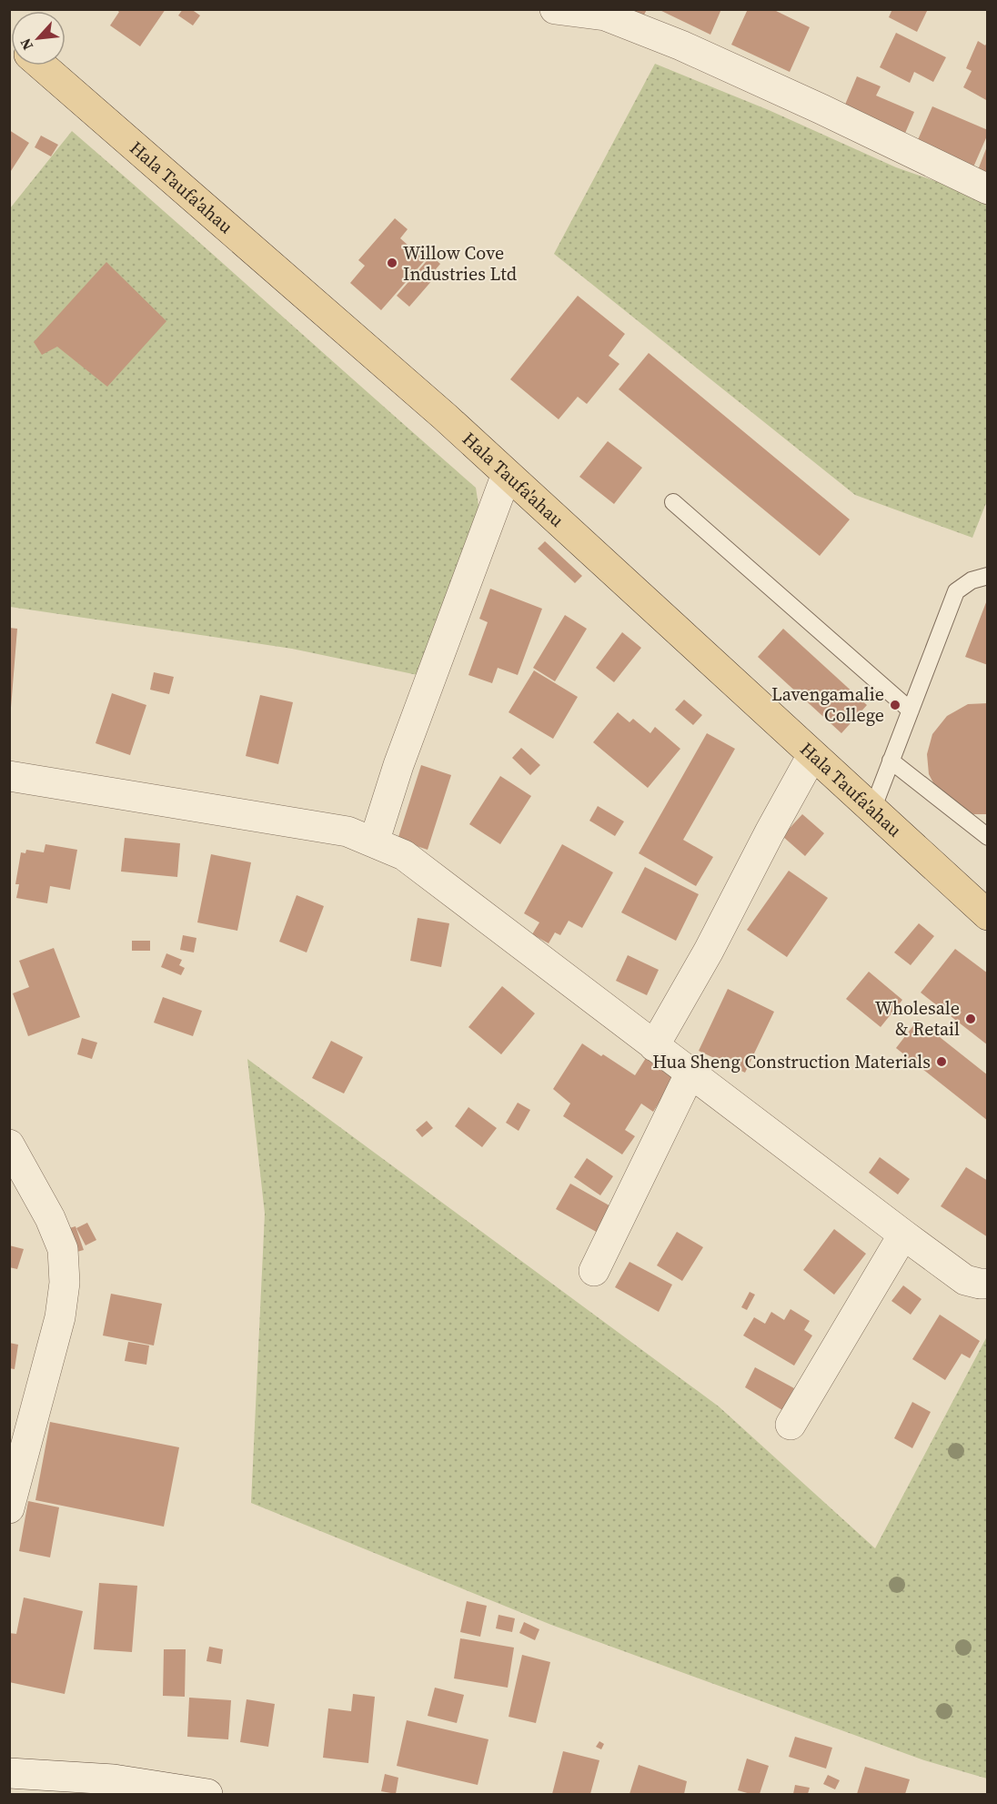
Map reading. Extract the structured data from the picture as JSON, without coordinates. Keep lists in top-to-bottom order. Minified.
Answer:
{"streets":{"main road":["Hala Taufa'ahau"]},"places":["Willow Cove Industries Ltd","Lavengamalie College","Wholesale & Retail","Hua Sheng Construction Materials"],"north":"bottom left"}
